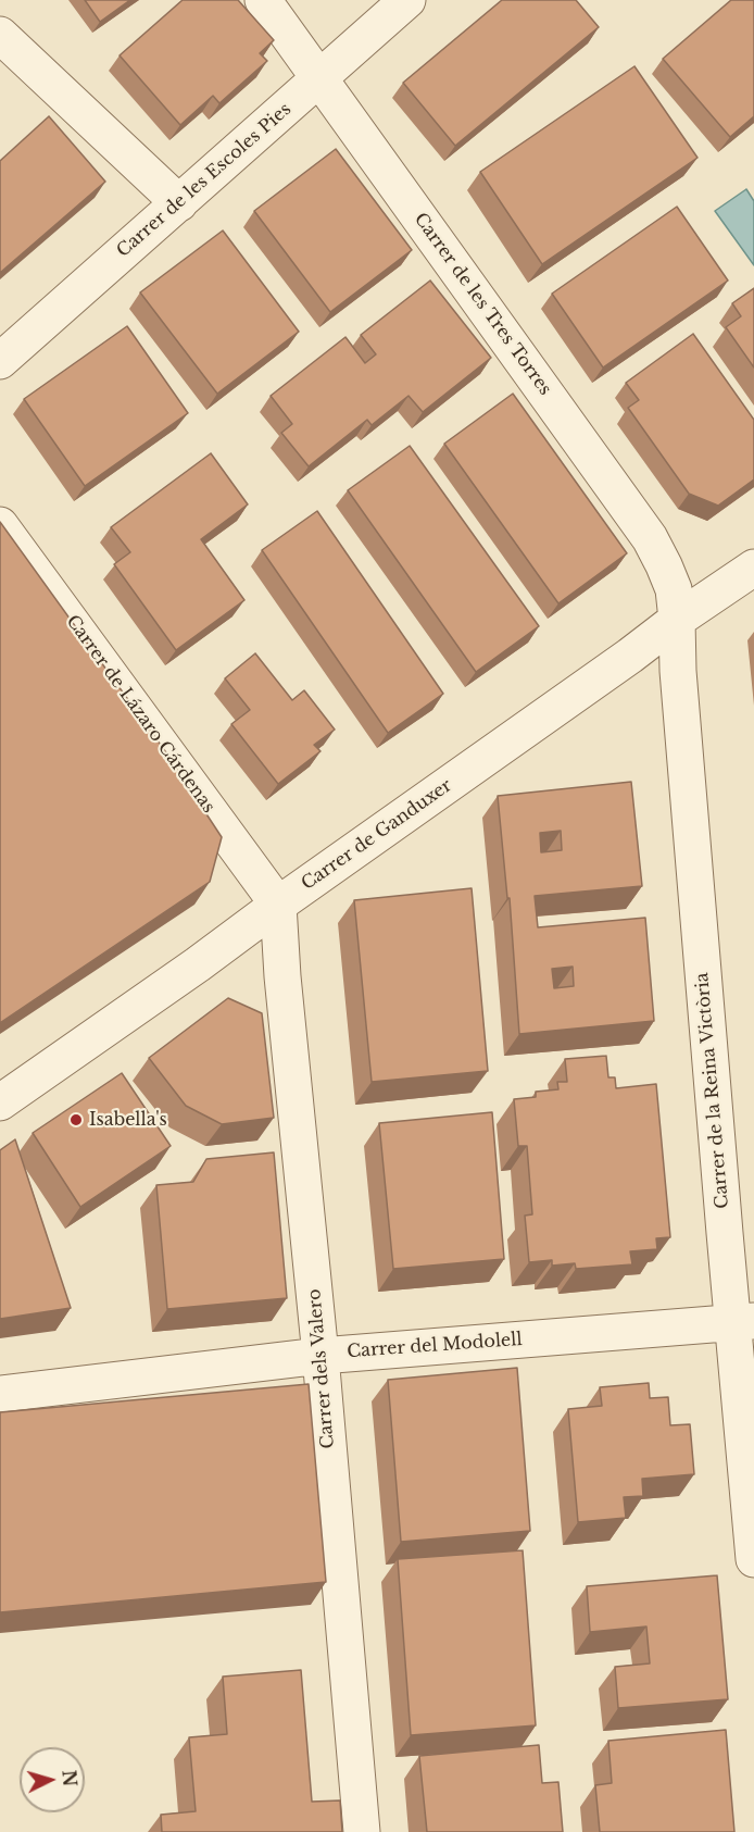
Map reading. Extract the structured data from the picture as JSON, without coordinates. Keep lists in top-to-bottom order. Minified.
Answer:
{"streets":{"street":["Carrer de les Escoles Pies","Carrer de les Tres Torres","Carrer de Lázaro Cárdenas","Carrer de Ganduxer","Carrer de la Reina Victòria","Carrer del Modolell","Carrer dels Valero"]},"crossings":[["Carrer de les Escoles Pies","Carrer de les Tres Torres"],["Carrer de les Tres Torres","Carrer de Ganduxer"],["Carrer de les Tres Torres","Carrer de la Reina Victòria"],["Carrer de Lázaro Cárdenas","Carrer de Ganduxer"],["Carrer de Lázaro Cárdenas","Carrer dels Valero"],["Carrer de Ganduxer","Carrer de la Reina Victòria"],["Carrer de Ganduxer","Carrer dels Valero"],["Carrer de la Reina Victòria","Carrer del Modolell"],["Carrer del Modolell","Carrer dels Valero"]],"places":["Isabella's"],"north":"right"}
